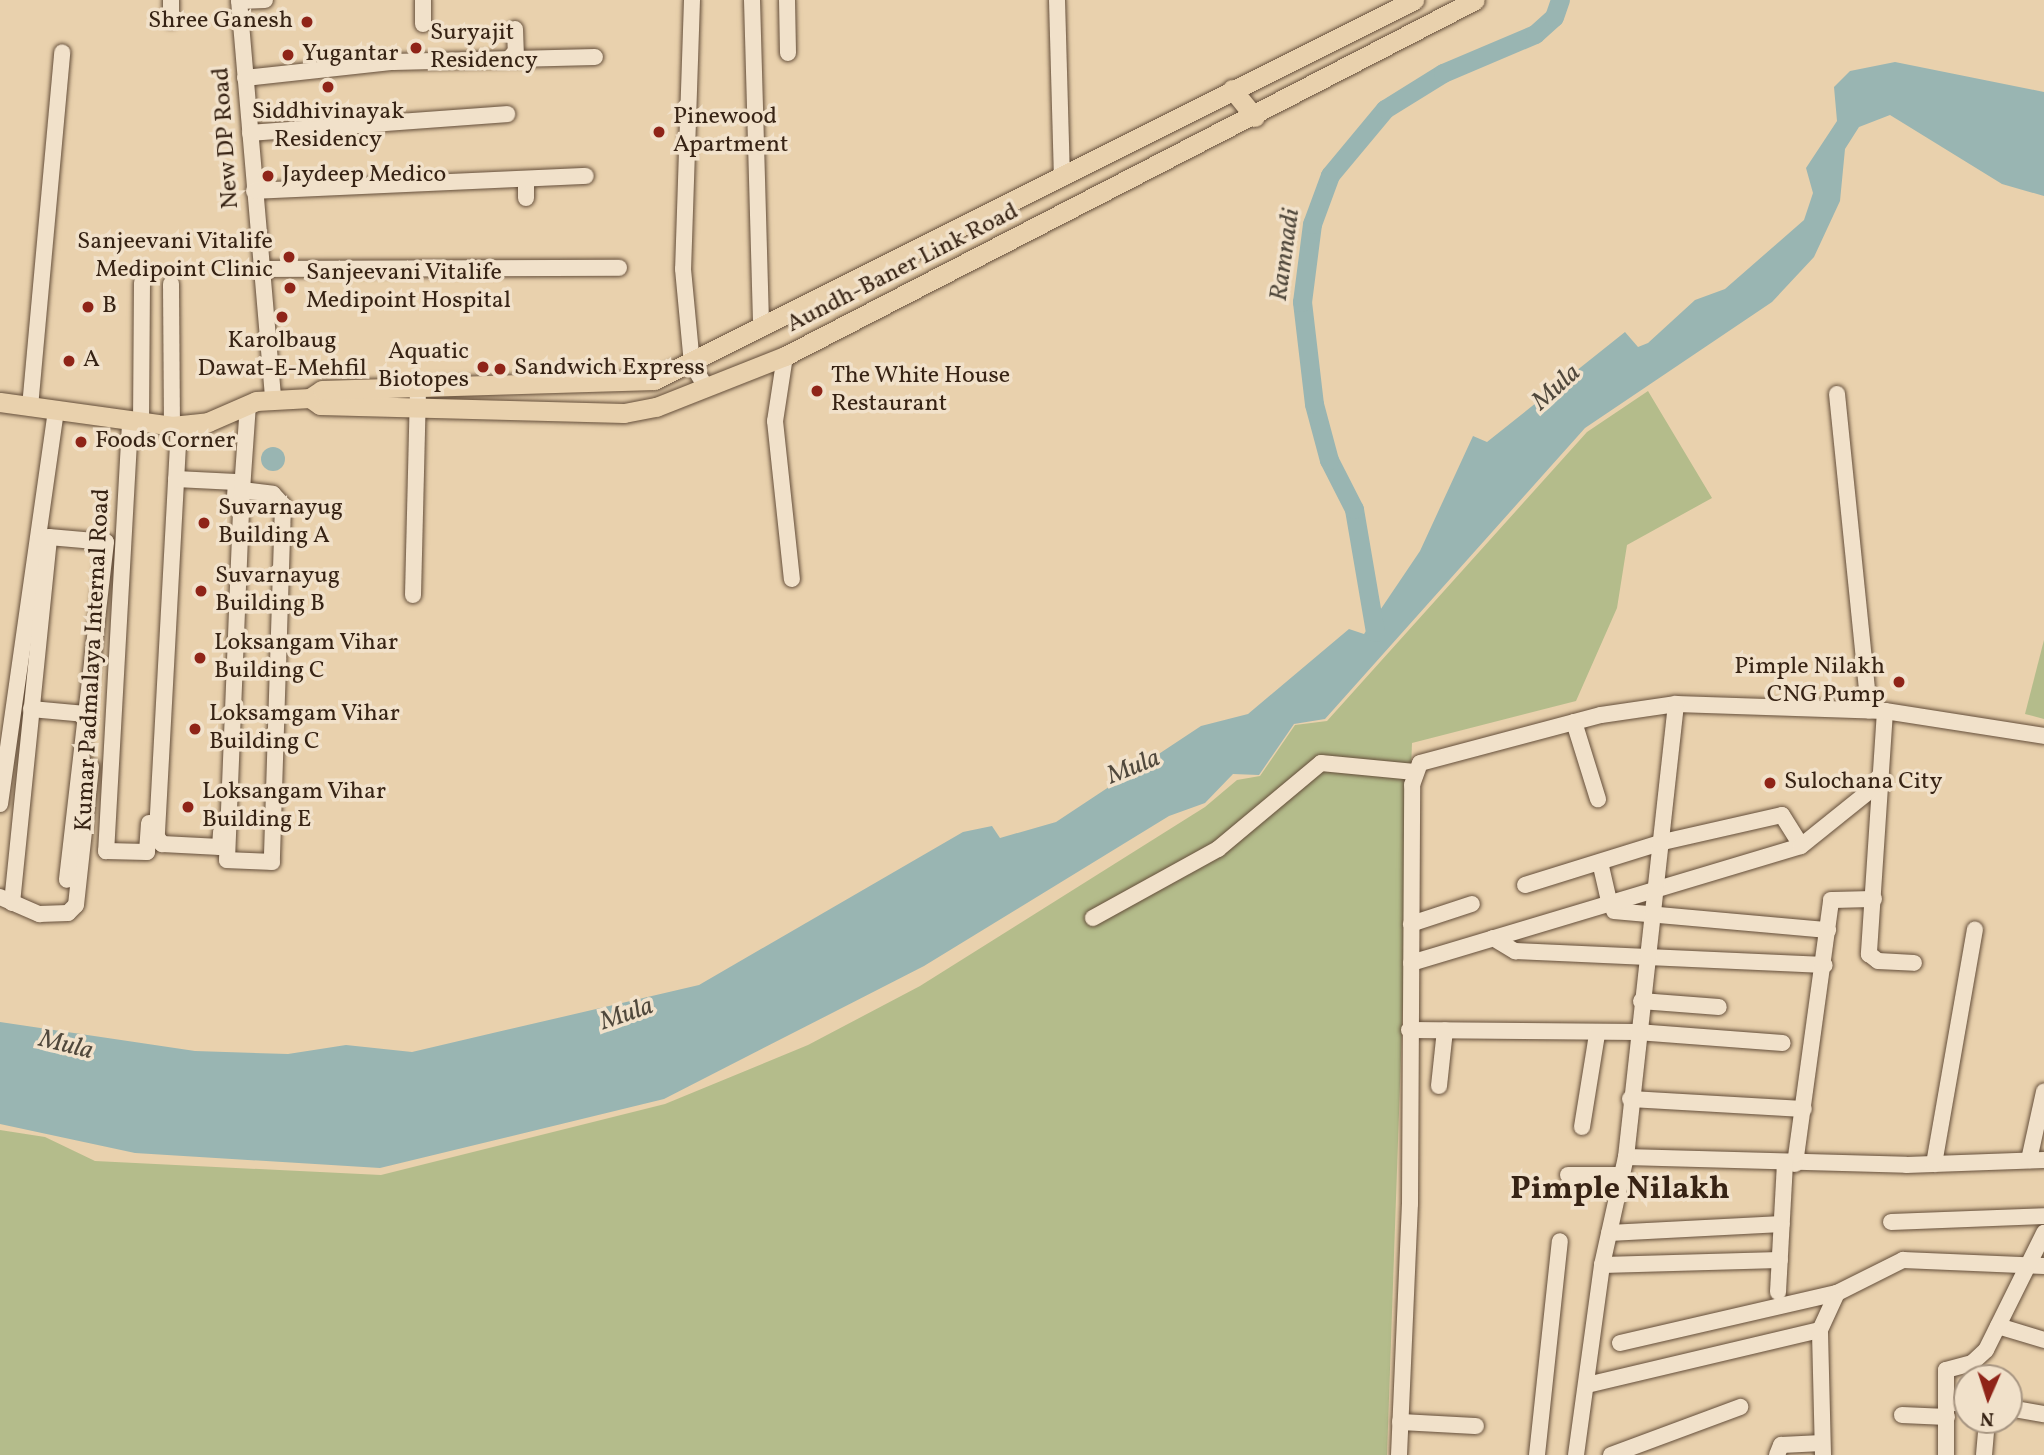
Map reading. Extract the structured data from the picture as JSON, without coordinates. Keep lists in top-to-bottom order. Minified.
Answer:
{"streets":{"main road":["Aundh-Baner Link Road"],"street":["New DP Road","Kumar Padmalaya Internal Road"]},"crossings":[["New DP Road","Aundh-Baner Link Road"],["Aundh-Baner Link Road","Kumar Padmalaya Internal Road"]],"districts":["Pimple Nilakh"],"water":["Ramnadi","Mula"],"places":["Shree Ganesh","Suryajit Residency","Yugantar","Siddhivinayak Residency","Pinewood Apartment","Jaydeep Medico","Sanjeevani Vitalife Medipoint Clinic","Sanjeevani Vitalife Medipoint Hospital","B","Karolbaug Dawat-E-Mehfil","A","Aquatic Biotopes","Sandwich Express","The White House Restaurant","Foods Corner","Suvarnayug Building A","Suvarnayug Building B","Loksangam Vihar Building C","Pimple Nilakh CNG Pump","Loksamgam Vihar Building C","Sulochana City","Loksangam Vihar Building E"],"north":"bottom"}
